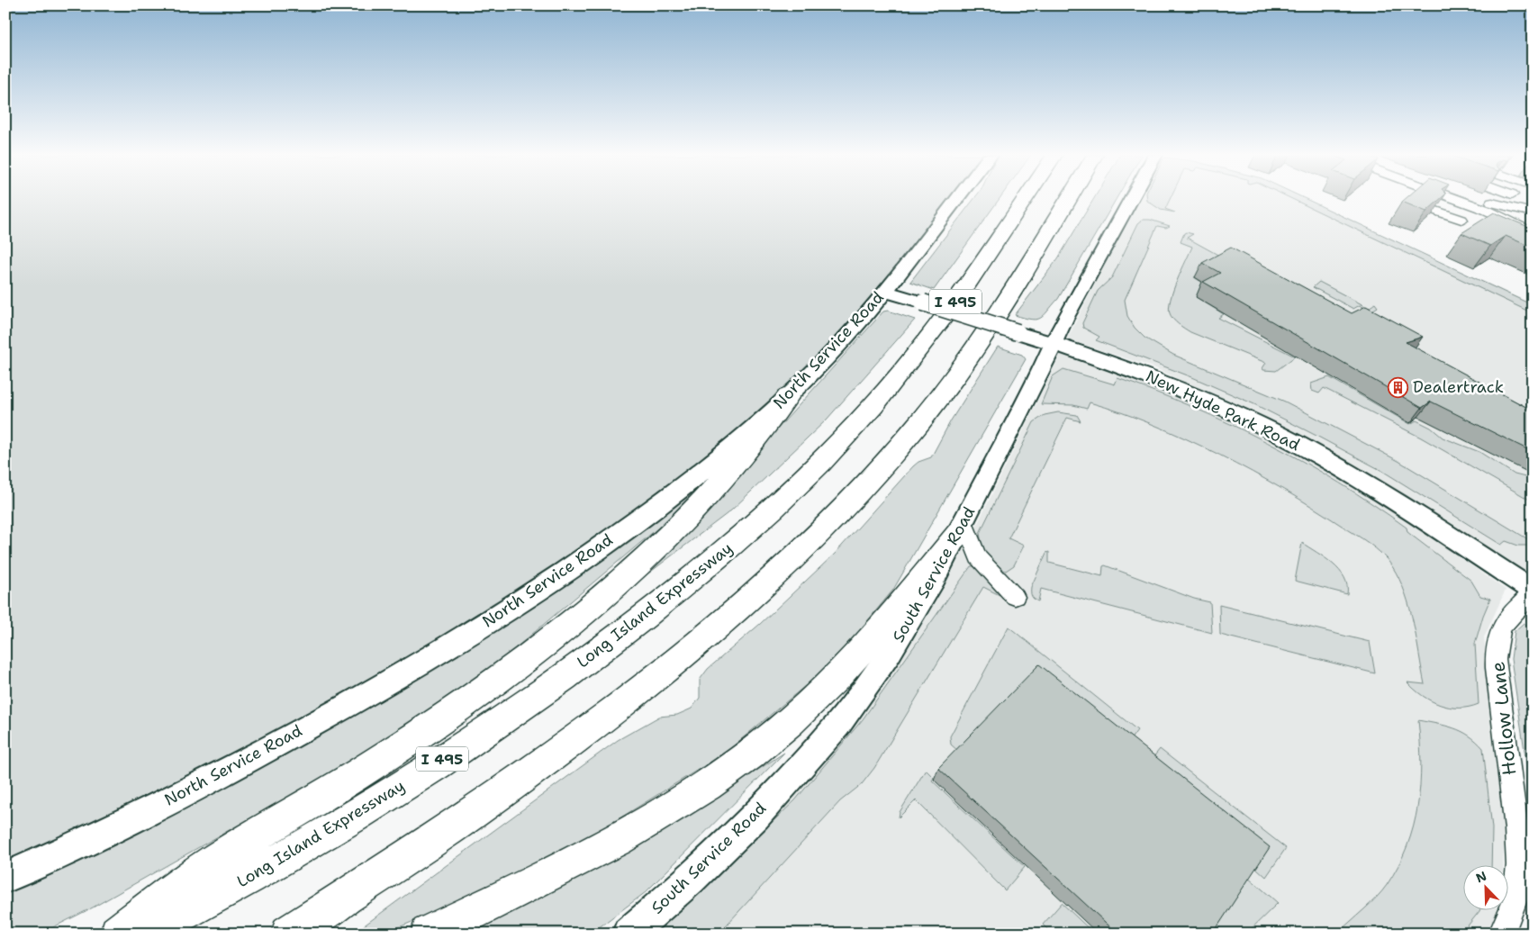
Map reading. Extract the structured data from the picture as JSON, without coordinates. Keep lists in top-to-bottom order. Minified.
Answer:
{"streets":{"highway":["I 495","Long Island Expressway"],"main road":["North Service Road","New Hyde Park Road","South Service Road"],"street":["Hollow Lane"]},"crossings":[["North Service Road","New Hyde Park Road"],["New Hyde Park Road","South Service Road"],["New Hyde Park Road","Hollow Lane"]],"places":{"building":["Dealertrack"]},"north":"top left"}
